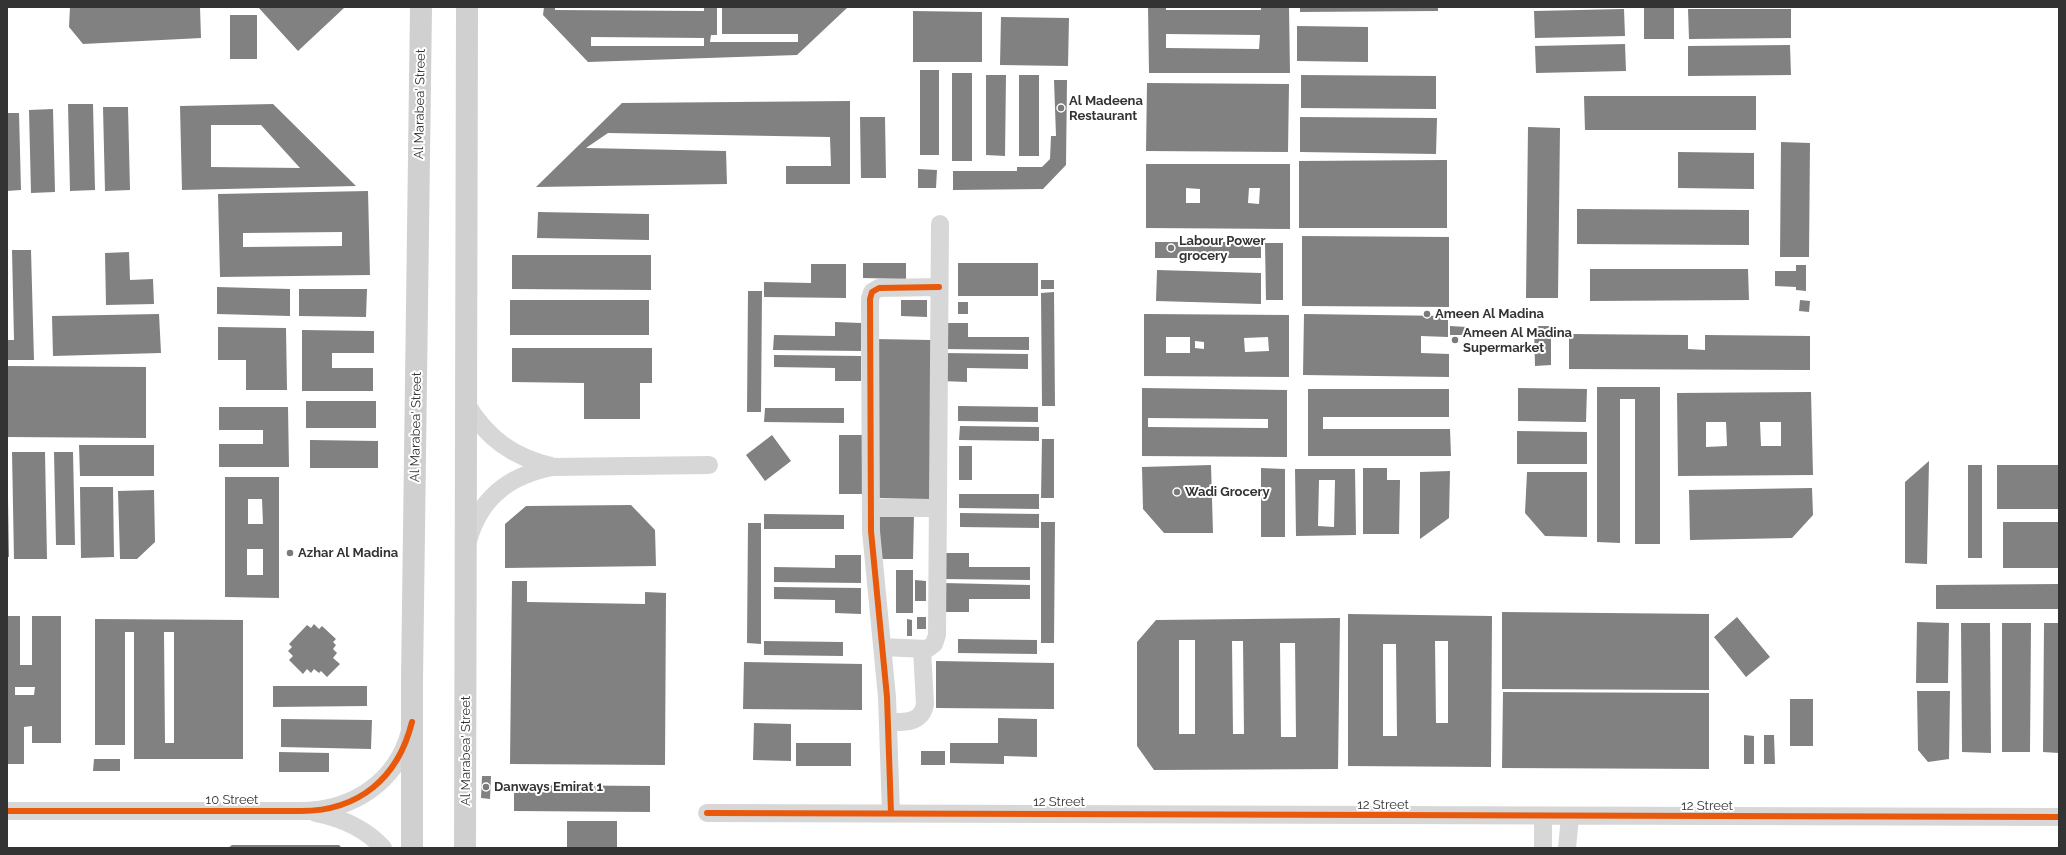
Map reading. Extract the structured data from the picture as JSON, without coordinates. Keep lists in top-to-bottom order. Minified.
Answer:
{"streets":{"main road":["Al Marabea' Street"],"street":["10 Street","12 Street"]},"crossings":[["Al Marabea' Street","10 Street"]],"places":["Al Madeena Restaurant","Labour Power grocery","Ameen Al Madina","Ameen Al Madina Supermarket","Wadi Grocery","Azhar Al Madina","Danways Emirat 1"]}
